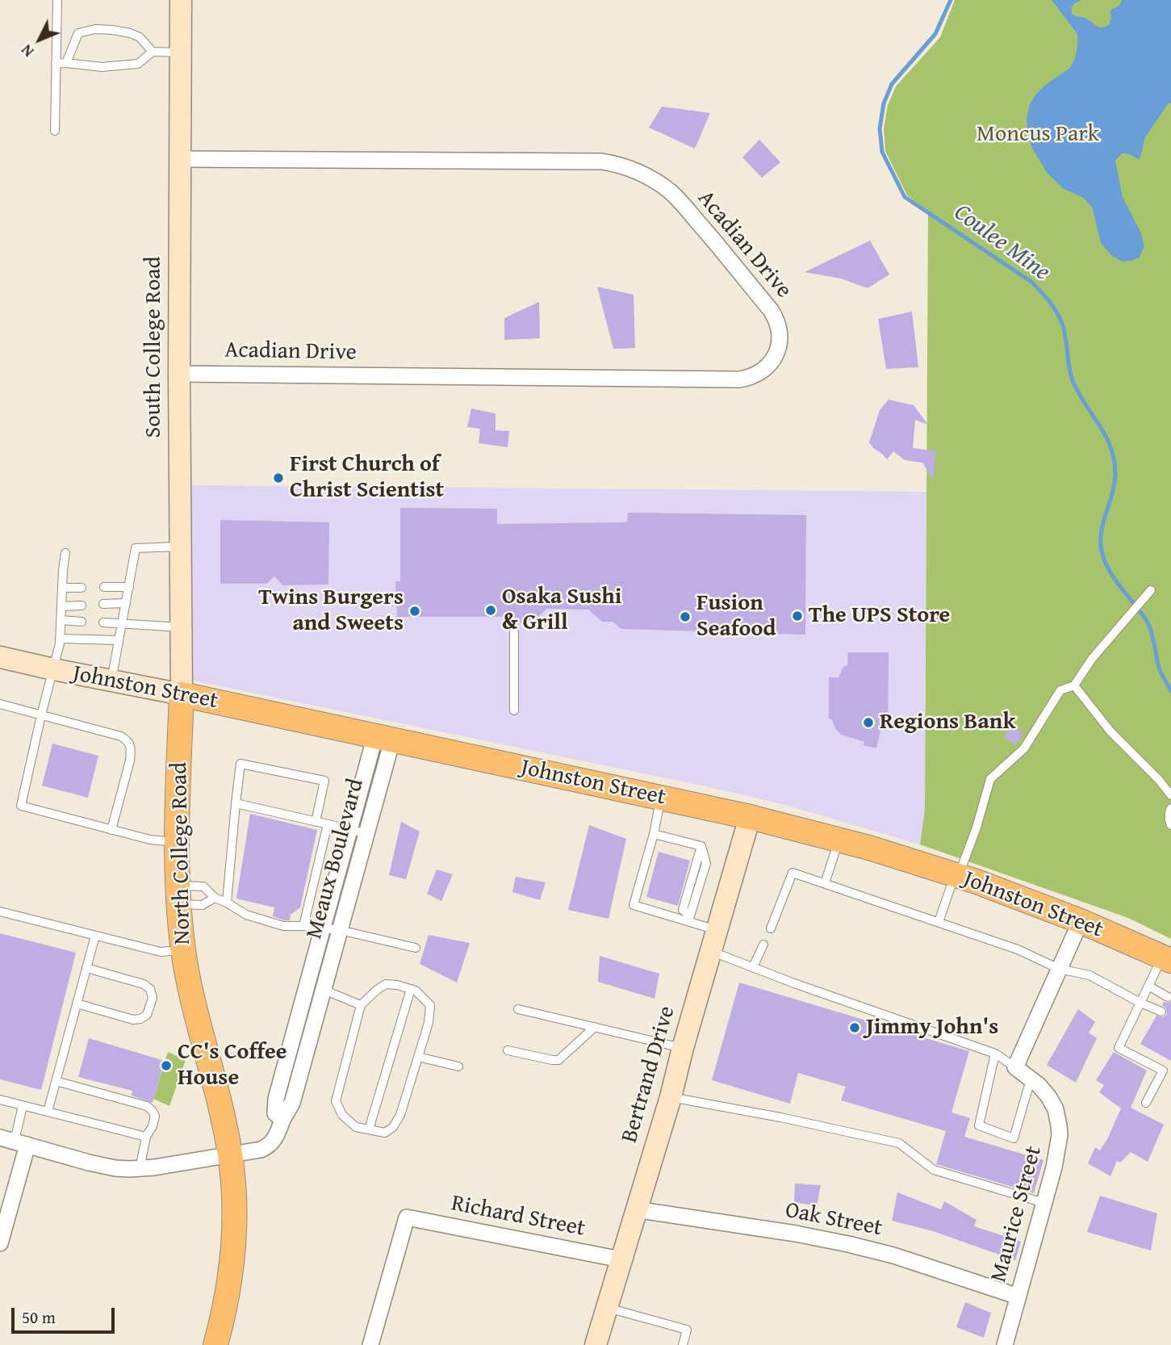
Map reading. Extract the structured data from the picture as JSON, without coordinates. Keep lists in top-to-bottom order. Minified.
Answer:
{"streets":{"main road":["South College Road","Johnston Street","North College Road","Bertrand Drive"],"street":["Acadian Drive","Meaux Boulevard","Maurice Street","Richard Street","Oak Street"]},"crossings":[["Acadian Drive","South College Road"],["South College Road","Johnston Street"],["South College Road","North College Road"],["Johnston Street","North College Road"],["Johnston Street","Meaux Boulevard"],["Johnston Street","Bertrand Drive"],["North College Road","Meaux Boulevard"],["Bertrand Drive","Richard Street"],["Bertrand Drive","Oak Street"],["Maurice Street","Oak Street"]],"water":["Coulee Mine"],"parks":["Moncus Park"],"places":["First Church of Christ Scientist","Osaka Sushi & Grill","Twins Burgers and Sweets","The UPS Store","Fusion Seafood","Regions Bank","Jimmy John's","CC's Coffee House"],"scale_bar":"50 m","north":"bottom left"}
